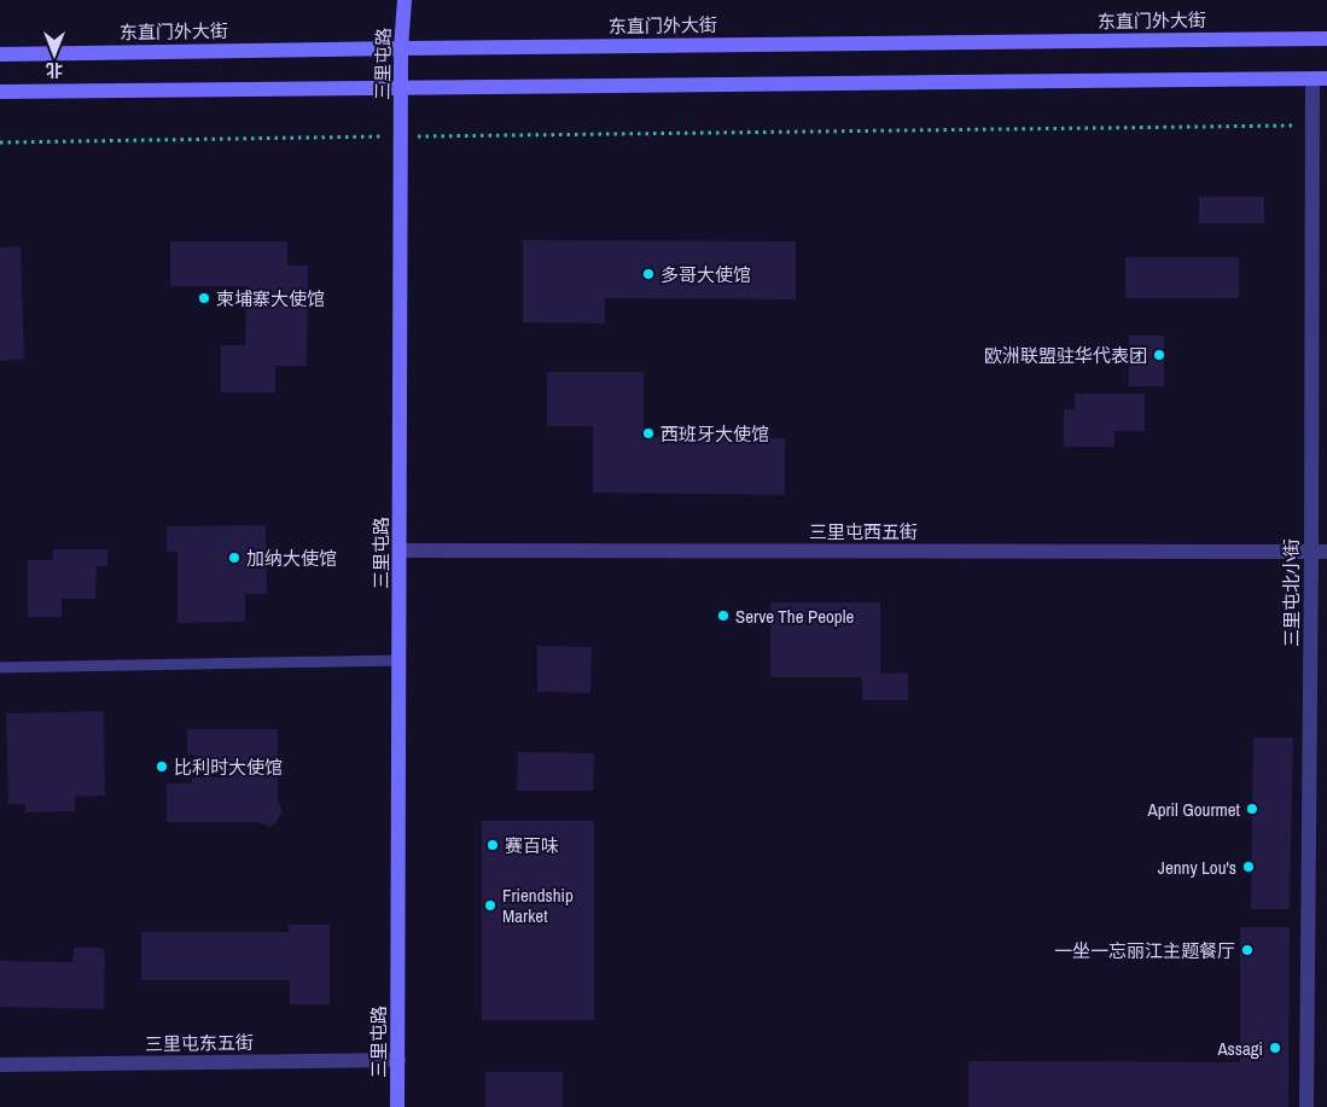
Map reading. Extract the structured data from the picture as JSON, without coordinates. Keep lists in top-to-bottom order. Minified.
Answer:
{"streets":{"main road":["东直门外大街","三里屯路"],"street":["三里屯西五街","三里屯北小街","三里屯东五街"]},"crossings":[["东直门外大街","三里屯路"],["三里屯路","三里屯西五街"],["三里屯路","三里屯东五街"],["三里屯西五街","三里屯北小街"]],"places":["多哥大使馆","柬埔寨大使馆","欧洲联盟驻华代表团","西班牙大使馆","加纳大使馆","Serve The People","比利时大使馆","April Gourmet","赛百味","Jenny Lou's","Friendship Market","一坐一忘丽江主题餐厅","Assagi"],"north":"bottom"}
